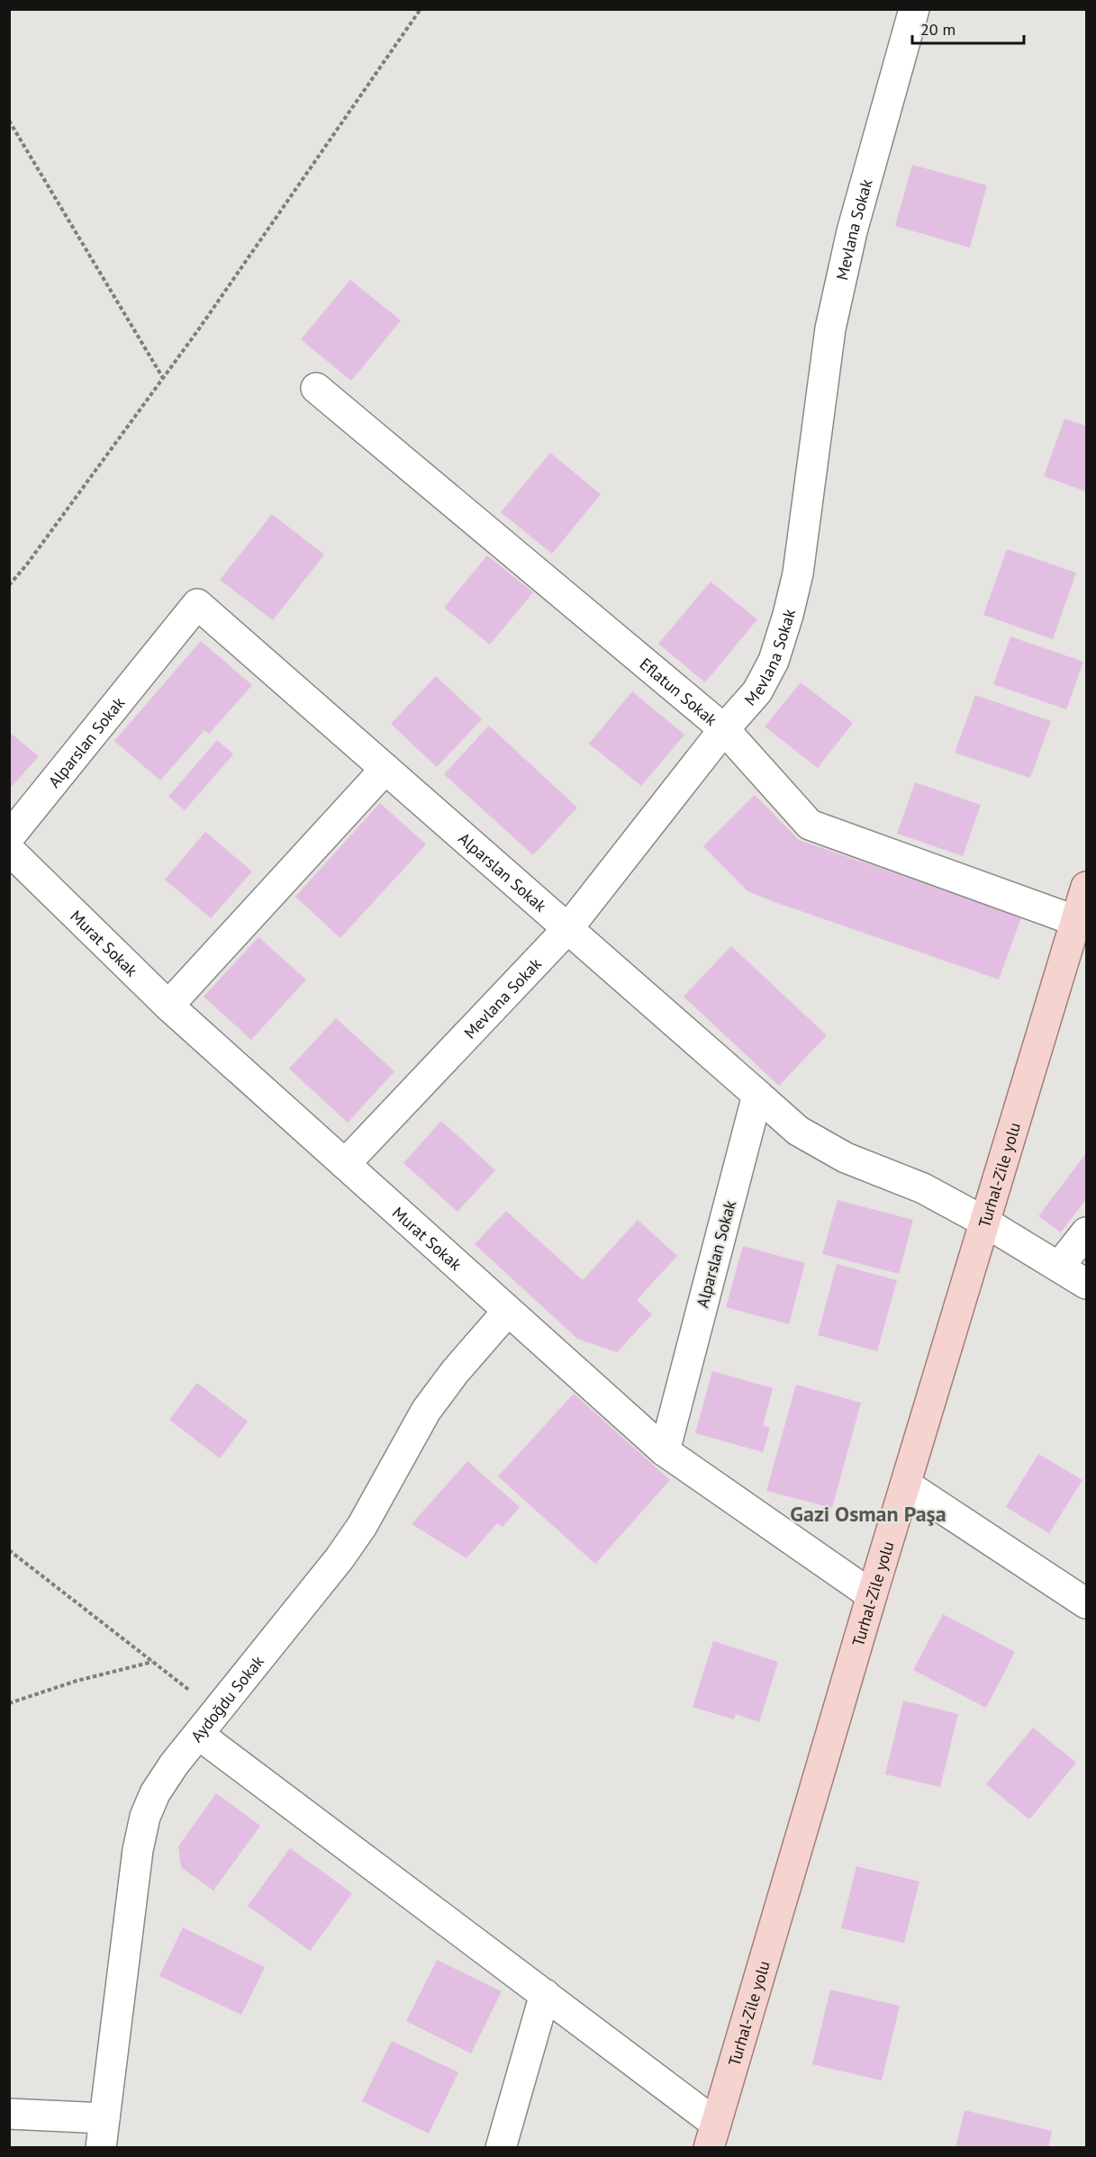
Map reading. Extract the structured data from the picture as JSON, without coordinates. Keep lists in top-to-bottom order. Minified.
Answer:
{"streets":{"main road":["Turhal-Zile yolu"],"street":["Mevlana Sokak","Eflatun Sokak","Alparslan Sokak","Murat Sokak","Aydoğdu Sokak"]},"crossings":[["Mevlana Sokak","Eflatun Sokak"],["Mevlana Sokak","Alparslan Sokak"],["Mevlana Sokak","Murat Sokak"],["Eflatun Sokak","Turhal-Zile yolu"],["Alparslan Sokak","Murat Sokak"],["Murat Sokak","Turhal-Zile yolu"],["Murat Sokak","Aydoğdu Sokak"]],"districts":["Gazi Osman Paşa"],"scale_bar":"20 m"}
